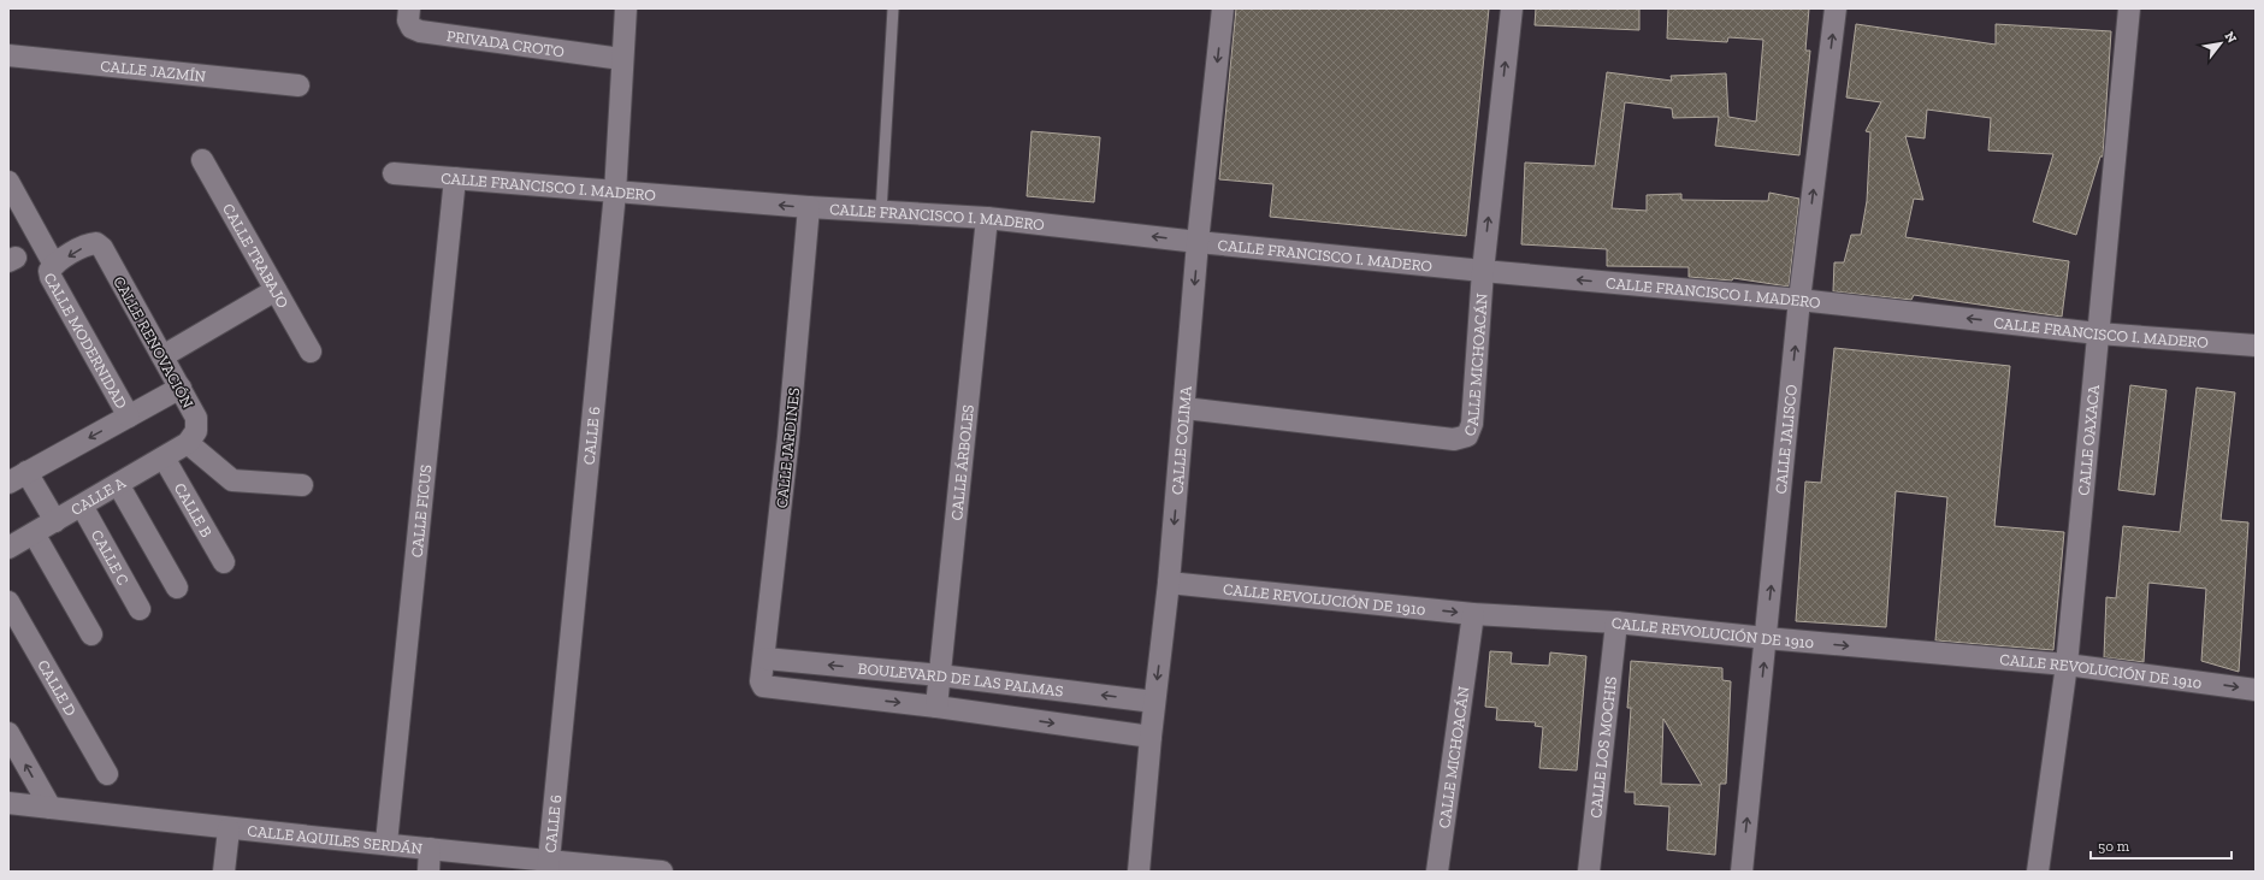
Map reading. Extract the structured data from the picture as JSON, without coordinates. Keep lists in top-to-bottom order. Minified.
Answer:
{"streets":{"street":["PRIVADA CROTO","CALLE JAZMÍN","CALLE FRANCISCO I. MADERO","CALLE TRABAJO","CALLE MODERNIDAD","CALLE RENOVACIÓN","CALLE MICHOACÁN","CALLE 6","CALLE JALISCO","CALLE COLIMA","CALLE OAXACA","CALLE JARDINES","CALLE ÁRBOLES","CALLE A","CALLE B","CALLE FICUS","CALLE C","CALLE REVOLUCIÓN DE 1910","BOULEVARD DE LAS PALMAS","CALLE D","CALLE LOS MOCHIS","CALLE AQUILES SERDÁN"]},"crossings":[["PRIVADA CROTO","CALLE 6"],["CALLE FRANCISCO I. MADERO","CALLE MICHOACÁN"],["CALLE FRANCISCO I. MADERO","CALLE 6"],["CALLE FRANCISCO I. MADERO","CALLE JALISCO"],["CALLE FRANCISCO I. MADERO","CALLE COLIMA"],["CALLE FRANCISCO I. MADERO","CALLE OAXACA"],["CALLE FRANCISCO I. MADERO","CALLE JARDINES"],["CALLE FRANCISCO I. MADERO","CALLE ÁRBOLES"],["CALLE FRANCISCO I. MADERO","CALLE FICUS"],["CALLE MODERNIDAD","CALLE RENOVACIÓN"],["CALLE RENOVACIÓN","CALLE A"],["CALLE MICHOACÁN","CALLE COLIMA"],["CALLE MICHOACÁN","CALLE REVOLUCIÓN DE 1910"],["CALLE 6","CALLE AQUILES SERDÁN"],["CALLE JALISCO","CALLE REVOLUCIÓN DE 1910"],["CALLE COLIMA","CALLE REVOLUCIÓN DE 1910"],["CALLE COLIMA","BOULEVARD DE LAS PALMAS"],["CALLE OAXACA","CALLE REVOLUCIÓN DE 1910"],["CALLE JARDINES","BOULEVARD DE LAS PALMAS"],["CALLE ÁRBOLES","BOULEVARD DE LAS PALMAS"],["CALLE A","CALLE B"],["CALLE A","CALLE C"],["CALLE FICUS","CALLE AQUILES SERDÁN"],["CALLE REVOLUCIÓN DE 1910","CALLE LOS MOCHIS"]],"one_way":["CALLE FRANCISCO I. MADERO","CALLE JALISCO","CALLE COLIMA","CALLE REVOLUCIÓN DE 1910"],"scale_bar":"50 m","north":"top right"}
